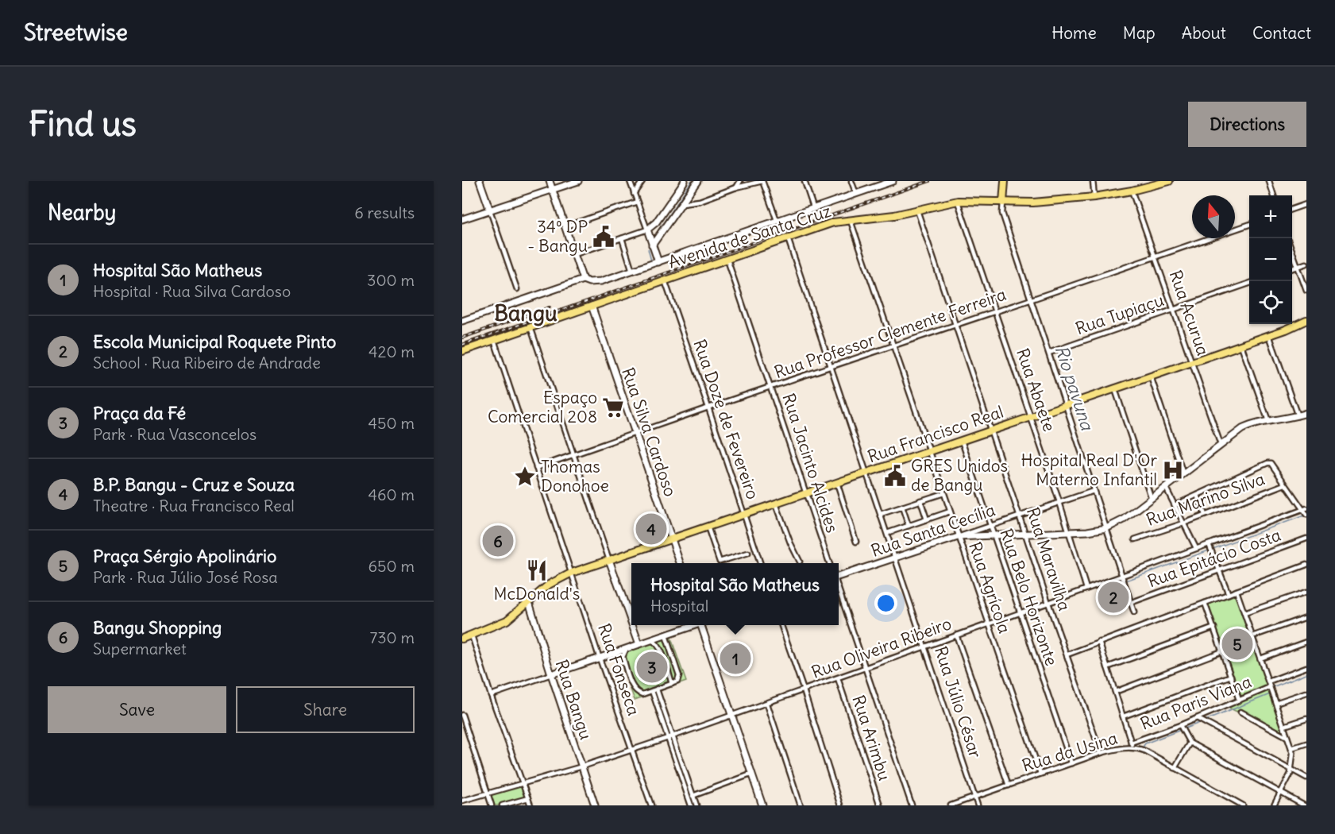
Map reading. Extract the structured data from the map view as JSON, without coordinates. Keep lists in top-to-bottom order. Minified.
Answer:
{"streets":{"main road":["Avenida de Santa Cruz","Rua Francisco Real"],"street":["Rua Acurua","Rua Tupiaçu","Rua Professor Clemente Ferreira","Rua Abaete","Rua Doze de Fevereiro","Rua Silva Cardoso","Rua Jacinto Alcides","Rua Marino Silva","Rua Santa Cecília","Rua Epitácio Costa","Rua Maravilha","Rua Agrícola","Rua Belo Horizonte","Rua Oliveira Ribeiro","Rua Fonseca","Rua Bangu","Rua Júlio César","Rua Paris Viana","Rua Arimbu","Rua da Usina"]},"crossings":[["Avenida de Santa Cruz","Rua Acurua"],["Avenida de Santa Cruz","Rua Abaete"],["Avenida de Santa Cruz","Rua Doze de Fevereiro"],["Avenida de Santa Cruz","Rua Silva Cardoso"],["Avenida de Santa Cruz","Rua Jacinto Alcides"],["Avenida de Santa Cruz","Rua Maravilha"],["Avenida de Santa Cruz","Rua Agrícola"],["Avenida de Santa Cruz","Rua Júlio César"],["Rua Acurua","Rua Tupiaçu"],["Rua Acurua","Rua Professor Clemente Ferreira"],["Rua Acurua","Rua Francisco Real"],["Rua Professor Clemente Ferreira","Rua Abaete"],["Rua Professor Clemente Ferreira","Rua Doze de Fevereiro"],["Rua Professor Clemente Ferreira","Rua Silva Cardoso"],["Rua Professor Clemente Ferreira","Rua Jacinto Alcides"],["Rua Professor Clemente Ferreira","Rua Maravilha"],["Rua Professor Clemente Ferreira","Rua Agrícola"],["Rua Professor Clemente Ferreira","Rua Fonseca"],["Rua Professor Clemente Ferreira","Rua Júlio César"],["Rua Abaete","Rua Francisco Real"],["Rua Abaete","Rua Santa Cecília"],["Rua Abaete","Rua Oliveira Ribeiro"],["Rua Doze de Fevereiro","Rua Francisco Real"],["Rua Silva Cardoso","Rua Francisco Real"],["Rua Francisco Real","Rua Jacinto Alcides"],["Rua Francisco Real","Rua Maravilha"],["Rua Francisco Real","Rua Agrícola"],["Rua Francisco Real","Rua Belo Horizonte"],["Rua Francisco Real","Rua Fonseca"],["Rua Francisco Real","Rua Bangu"],["Rua Francisco Real","Rua Júlio César"],["Rua Santa Cecília","Rua Maravilha"],["Rua Santa Cecília","Rua Agrícola"],["Rua Santa Cecília","Rua Belo Horizonte"],["Rua Santa Cecília","Rua Júlio César"],["Rua Maravilha","Rua Oliveira Ribeiro"],["Rua Maravilha","Rua da Usina"],["Rua Agrícola","Rua Oliveira Ribeiro"],["Rua Agrícola","Rua da Usina"],["Rua Belo Horizonte","Rua Oliveira Ribeiro"],["Rua Belo Horizonte","Rua da Usina"],["Rua Oliveira Ribeiro","Rua Fonseca"],["Rua Oliveira Ribeiro","Rua Bangu"],["Rua Oliveira Ribeiro","Rua Júlio César"],["Rua Oliveira Ribeiro","Rua Arimbu"],["Rua Júlio César","Rua da Usina"]],"districts":["Bangu"],"water":["Rio pavuna"],"places":{"public building":["34º DP - Bangu","GRES Unidos de Bangu"],"supermarket":["Espaço Comercial 208"],"hospital":["Hospital Real D'Or Materno Infantil"],"place":["Thomas Donohoe"],"restaurant":["McDonald's"]},"north":"top","page":{"header":"Streetwise","nav":["Home","Map","About","Contact"],"buttons":["Directions",["Save","Share"]],"title":"Find us","heading":["Nearby","6 results"],"map_buttons":["+","−"],"list":[{"mark":"1","name":"Hospital São Matheus","note":"Hospital · Rua Silva Cardoso","value":"300 m"},{"mark":"2","name":"Escola Municipal Roquete Pinto","note":"School · Rua Ribeiro de Andrade","value":"420 m"},{"mark":"3","name":"Praça da Fé","note":"Park · Rua Vasconcelos","value":"450 m"},{"mark":"4","name":"B.P. Bangu - Cruz e Souza","note":"Theatre · Rua Francisco Real","value":"460 m"},{"mark":"5","name":"Praça Sérgio Apolinário","note":"Park · Rua Júlio José Rosa","value":"650 m"},{"mark":"6","name":"Bangu Shopping","note":"Supermarket","value":"730 m"}],"pins":["4","6","2","5","1","3"],"popup":["Hospital São Matheus","Hospital"]}}
